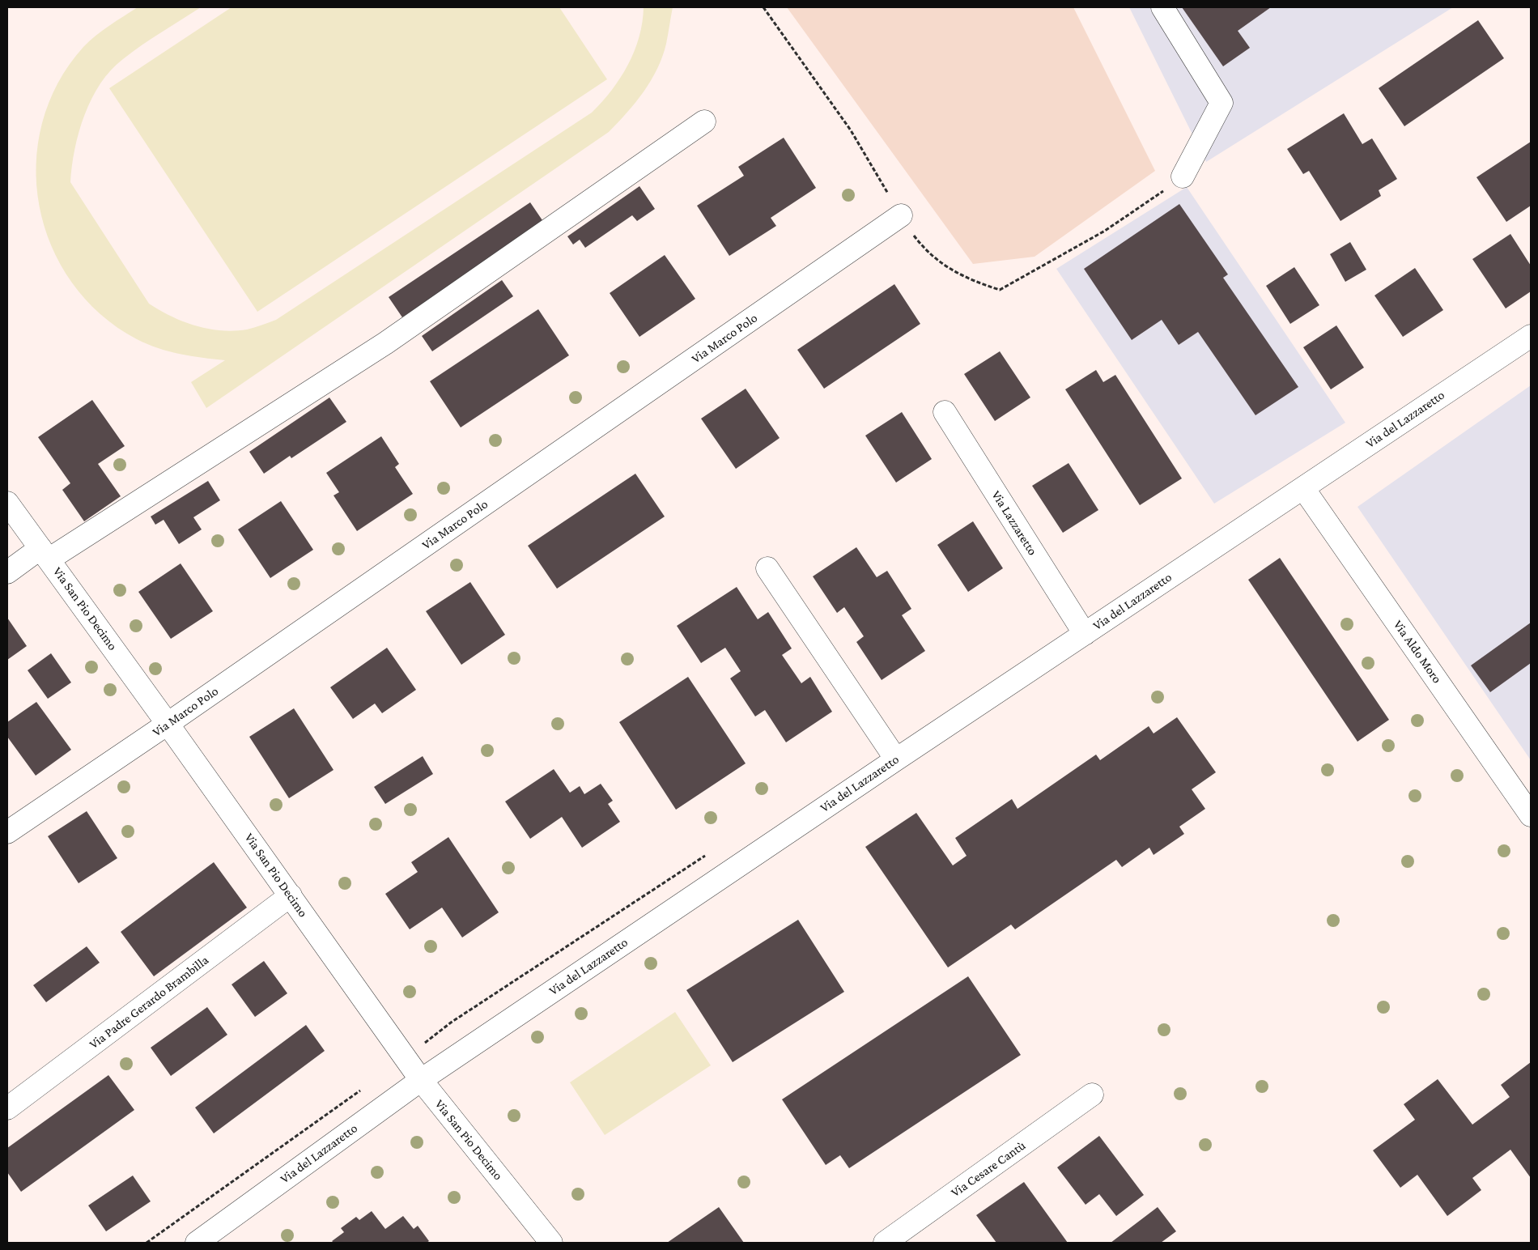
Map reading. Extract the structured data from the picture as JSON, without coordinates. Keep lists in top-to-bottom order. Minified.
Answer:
{"streets":{"street":["Via Marco Polo","Via del Lazzaretto","Via Lazzaretto","Via San Pio Decimo","Via Aldo Moro","Via Padre Gerardo Brambilla","Via Cesare Cantù"]},"crossings":[["Via Marco Polo","Via San Pio Decimo"],["Via del Lazzaretto","Via Lazzaretto"],["Via del Lazzaretto","Via San Pio Decimo"],["Via del Lazzaretto","Via Aldo Moro"],["Via San Pio Decimo","Via Padre Gerardo Brambilla"]]}
